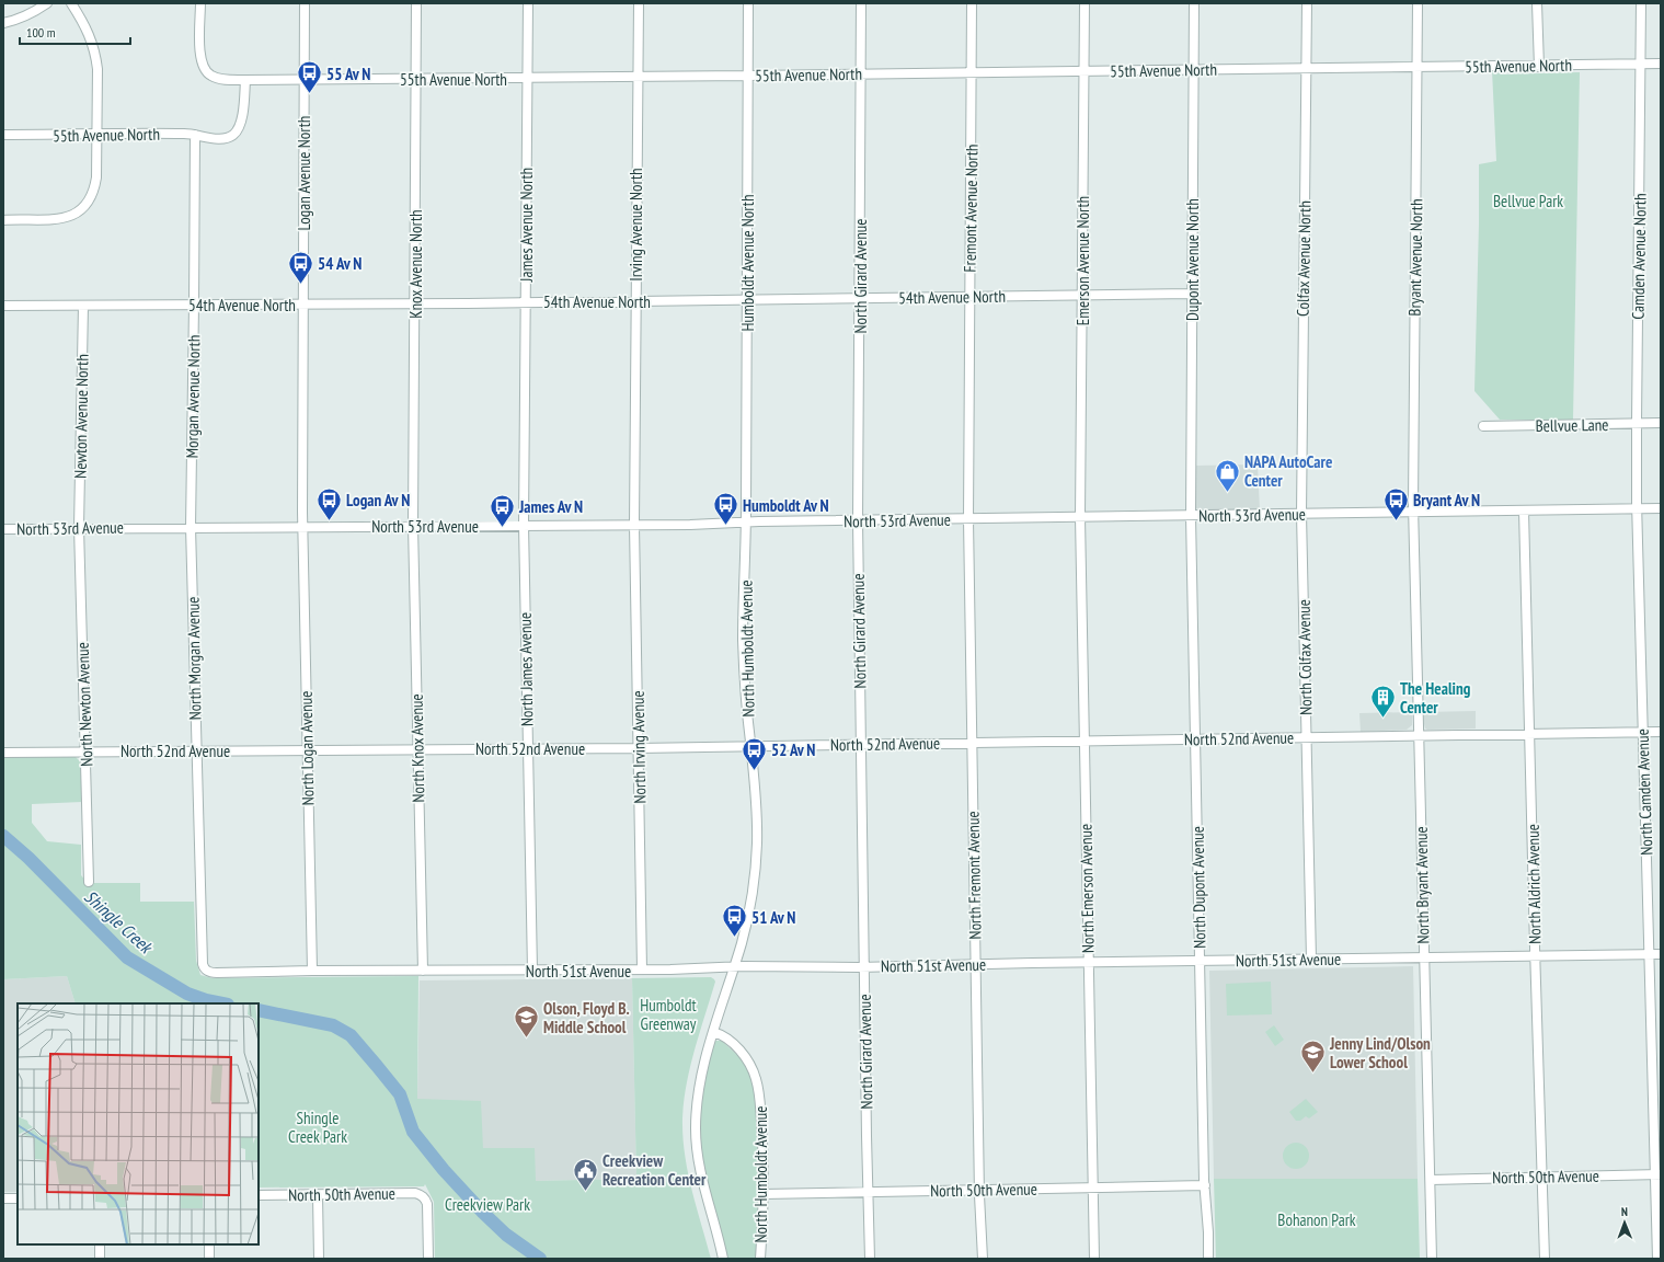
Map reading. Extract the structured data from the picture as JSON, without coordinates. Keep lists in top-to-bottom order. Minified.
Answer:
{"streets":{"street":["55th Avenue North","Logan Avenue North","Fremont Avenue North","James Avenue North","Irving Avenue North","Camden Avenue North","Bryant Avenue North","Colfax Avenue North","Dupont Avenue North","Emerson Avenue North","Humboldt Avenue North","Knox Avenue North","North Girard Avenue","54th Avenue North","Morgan Avenue North","Newton Avenue North","Bellvue Lane","North 53rd Avenue","North Humboldt Avenue","North Colfax Avenue","North Morgan Avenue","North James Avenue","North Newton Avenue","North 52nd Avenue","North Irving Avenue","North Logan Avenue","North Knox Avenue","North Camden Avenue","North Fremont Avenue","North Aldrich Avenue","North Bryant Avenue","North Dupont Avenue","North Emerson Avenue","North 51st Avenue","North 50th Avenue"]},"crossings":[["55th Avenue North","Logan Avenue North"],["55th Avenue North","Fremont Avenue North"],["55th Avenue North","James Avenue North"],["55th Avenue North","Irving Avenue North"],["55th Avenue North","Camden Avenue North"],["55th Avenue North","Bryant Avenue North"],["55th Avenue North","Colfax Avenue North"],["55th Avenue North","Dupont Avenue North"],["55th Avenue North","Emerson Avenue North"],["55th Avenue North","Humboldt Avenue North"],["55th Avenue North","Knox Avenue North"],["55th Avenue North","North Girard Avenue"],["55th Avenue North","Morgan Avenue North"],["Logan Avenue North","54th Avenue North"],["Logan Avenue North","North 53rd Avenue"],["Logan Avenue North","North Logan Avenue"],["Fremont Avenue North","54th Avenue North"],["Fremont Avenue North","North 53rd Avenue"],["Fremont Avenue North","North Fremont Avenue"],["James Avenue North","54th Avenue North"],["James Avenue North","North 53rd Avenue"],["James Avenue North","North James Avenue"],["Irving Avenue North","54th Avenue North"],["Irving Avenue North","North 53rd Avenue"],["Irving Avenue North","North Irving Avenue"],["Camden Avenue North","Bellvue Lane"],["Camden Avenue North","North 53rd Avenue"],["Camden Avenue North","North Camden Avenue"],["Bryant Avenue North","North 53rd Avenue"],["Bryant Avenue North","North Bryant Avenue"],["Colfax Avenue North","North 53rd Avenue"],["Colfax Avenue North","North Colfax Avenue"],["Dupont Avenue North","54th Avenue North"],["Dupont Avenue North","North 53rd Avenue"],["Dupont Avenue North","North Dupont Avenue"],["Emerson Avenue North","54th Avenue North"],["Emerson Avenue North","North 53rd Avenue"],["Emerson Avenue North","North Emerson Avenue"],["Humboldt Avenue North","54th Avenue North"],["Humboldt Avenue North","North 53rd Avenue"],["Humboldt Avenue North","North Humboldt Avenue"],["Knox Avenue North","54th Avenue North"],["Knox Avenue North","North 53rd Avenue"],["Knox Avenue North","North Knox Avenue"],["North Girard Avenue","54th Avenue North"],["North Girard Avenue","North 53rd Avenue"],["North Girard Avenue","North 52nd Avenue"],["North Girard Avenue","North 51st Avenue"],["North Girard Avenue","North 50th Avenue"],["54th Avenue North","Morgan Avenue North"],["54th Avenue North","Newton Avenue North"],["Morgan Avenue North","North 53rd Avenue"],["Morgan Avenue North","North Morgan Avenue"],["Newton Avenue North","North 53rd Avenue"],["Newton Avenue North","North Newton Avenue"],["North 53rd Avenue","North Humboldt Avenue"],["North 53rd Avenue","North Colfax Avenue"],["North 53rd Avenue","North Morgan Avenue"],["North 53rd Avenue","North James Avenue"],["North 53rd Avenue","North Newton Avenue"],["North 53rd Avenue","North Irving Avenue"],["North 53rd Avenue","North Logan Avenue"],["North 53rd Avenue","North Knox Avenue"],["North 53rd Avenue","North Camden Avenue"],["North 53rd Avenue","North Fremont Avenue"],["North 53rd Avenue","North Aldrich Avenue"],["North 53rd Avenue","North Bryant Avenue"],["North 53rd Avenue","North Dupont Avenue"],["North 53rd Avenue","North Emerson Avenue"],["North Humboldt Avenue","North 52nd Avenue"],["North Humboldt Avenue","North 51st Avenue"],["North Humboldt Avenue","North 50th Avenue"],["North Colfax Avenue","North 52nd Avenue"],["North Colfax Avenue","North 51st Avenue"],["North Morgan Avenue","North 52nd Avenue"],["North Morgan Avenue","North 51st Avenue"],["North James Avenue","North 52nd Avenue"],["North James Avenue","North 51st Avenue"],["North Newton Avenue","North 52nd Avenue"],["North 52nd Avenue","North Irving Avenue"],["North 52nd Avenue","North Logan Avenue"],["North 52nd Avenue","North Knox Avenue"],["North 52nd Avenue","North Camden Avenue"],["North 52nd Avenue","North Fremont Avenue"],["North 52nd Avenue","North Aldrich Avenue"],["North 52nd Avenue","North Bryant Avenue"],["North 52nd Avenue","North Dupont Avenue"],["North 52nd Avenue","North Emerson Avenue"],["North Irving Avenue","North 51st Avenue"],["North Logan Avenue","North 51st Avenue"],["North Knox Avenue","North 51st Avenue"],["North Camden Avenue","North 51st Avenue"],["North Camden Avenue","North 50th Avenue"],["North Fremont Avenue","North 51st Avenue"],["North Fremont Avenue","North 50th Avenue"],["North Aldrich Avenue","North 51st Avenue"],["North Aldrich Avenue","North 50th Avenue"],["North Bryant Avenue","North 51st Avenue"],["North Bryant Avenue","North 50th Avenue"],["North Dupont Avenue","North 51st Avenue"],["North Dupont Avenue","North 50th Avenue"],["North Emerson Avenue","North 51st Avenue"],["North Emerson Avenue","North 50th Avenue"]],"water":["Shingle Creek"],"parks":["Bellvue Park","Humboldt Greenway","Shingle Creek Park","Creekview Park","Bohanon Park"],"places":{"bus stop":["55 Av N","54 Av N","Logan Av N","Bryant Av N","Humboldt Av N","James Av N","52 Av N","51 Av N"],"shop":["NAPA AutoCare Center"],"building":["The Healing Center"],"school or university":["Olson, Floyd B. Middle School","Jenny Lind/Olson Lower School"],"public building":["Creekview Recreation Center"]},"scale_bar":"100 m","north":"top"}
